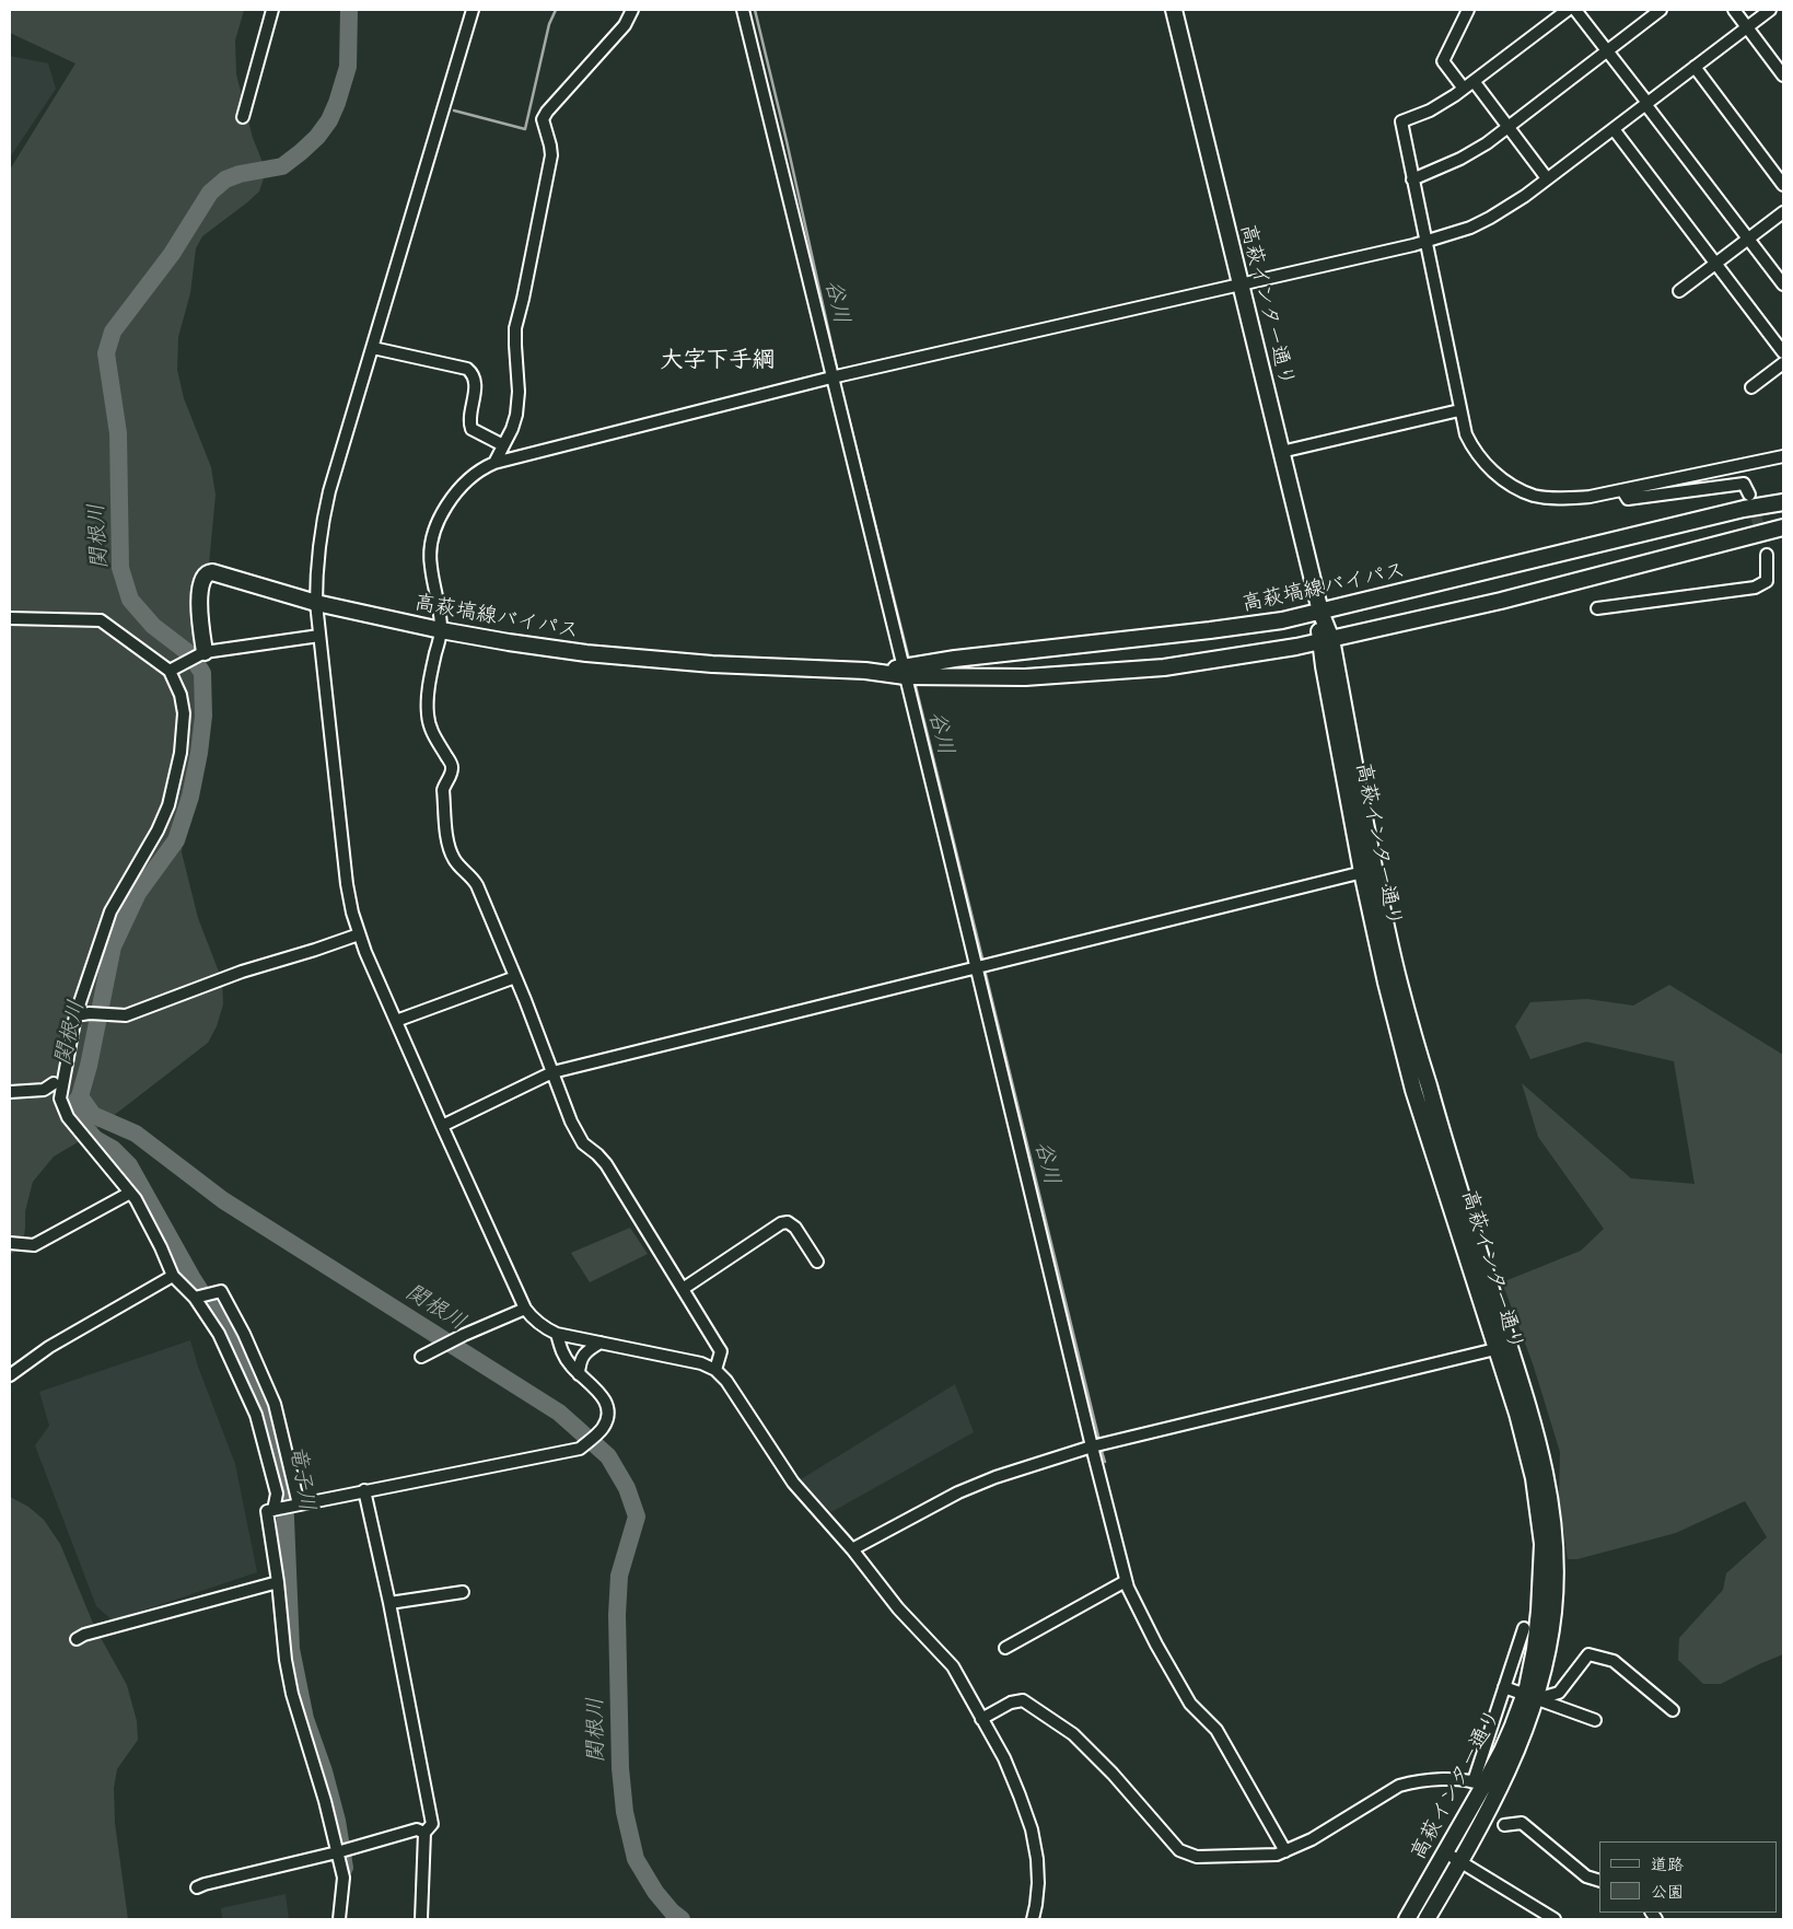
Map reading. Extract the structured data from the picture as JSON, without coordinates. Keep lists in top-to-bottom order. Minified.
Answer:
{"streets":{"main road":["高萩インター通り","高萩塙線バイパス"]},"crossings":[["高萩インター通り","高萩塙線バイパス"]],"districts":["大字下手綱"],"water":["谷川","関根川","竜子川"],"legend":["道路","公園"]}
